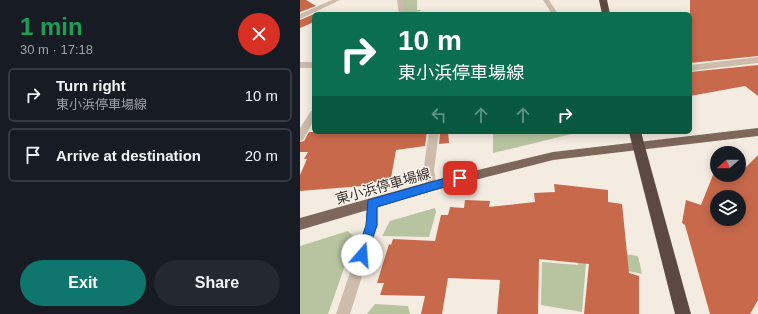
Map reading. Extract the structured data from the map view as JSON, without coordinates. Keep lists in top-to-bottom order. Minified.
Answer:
{"streets":{"main road":["東小浜停車場線"]},"north":"left","page":{"heading":["1 min","30 m · 17:18"],"turn":["10 m","東小浜停車場線"],"list":[{"name":"Turn right","note":"東小浜停車場線","value":"10 m"},{"name":"Arrive at destination","value":"20 m"}],"buttons":["Exit","Share"]}}
